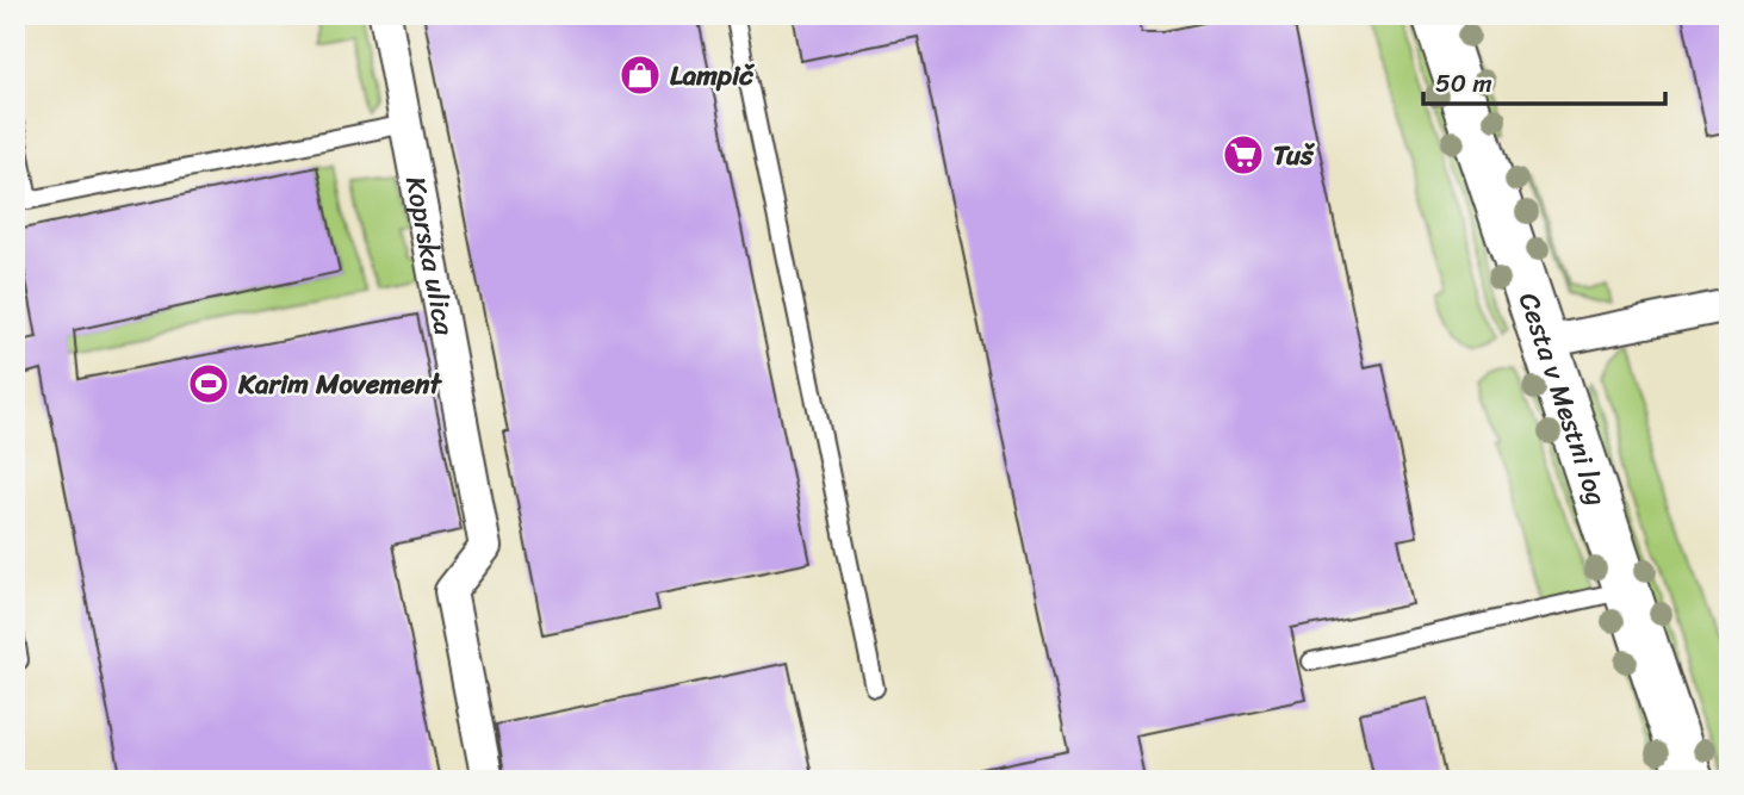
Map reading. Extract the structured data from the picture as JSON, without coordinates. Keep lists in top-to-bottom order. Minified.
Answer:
{"streets":{"street":["Koprska ulica","Cesta v Mestni log"]},"places":{"shop":["Lampič"],"supermarket":["Tuš"],"sports":["Karim Movement"]},"scale_bar":"50 m"}
